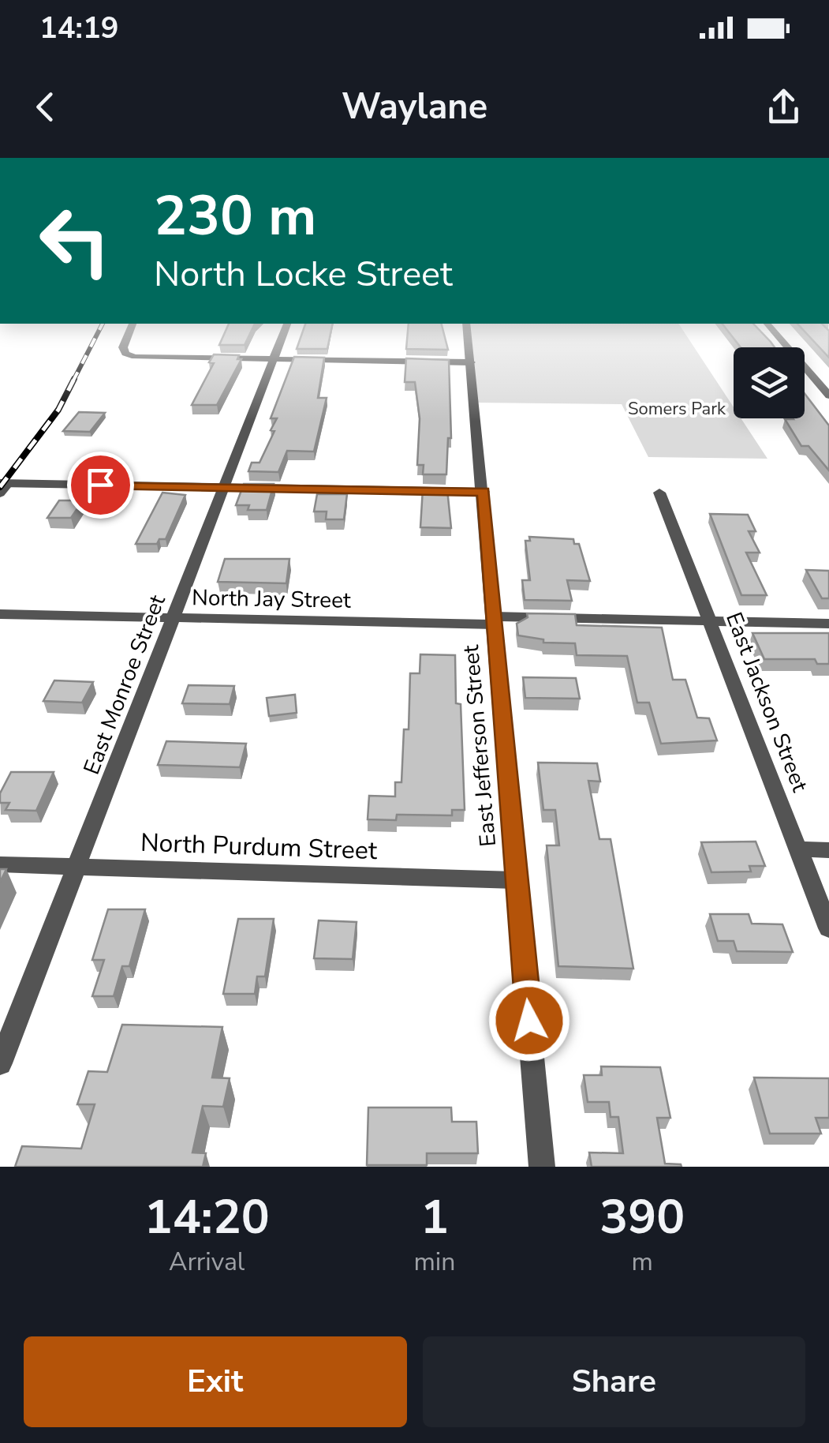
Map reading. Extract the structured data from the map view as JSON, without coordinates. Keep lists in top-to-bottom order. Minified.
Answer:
{"streets":{"street":["North Jay Street","East Monroe Street","East Jackson Street","East Jefferson Street","North Purdum Street"]},"crossings":[["North Jay Street","East Monroe Street"],["North Jay Street","East Jackson Street"],["North Jay Street","East Jefferson Street"],["East Monroe Street","North Purdum Street"],["East Jefferson Street","North Purdum Street"]],"parks":["Somers Park"],"page":{"status":"14:19","header":"Waylane","turn":["230 m","North Locke Street"],"eta":["14:20","Arrival","1","min","390","m"],"buttons":["Exit","Share"]}}
